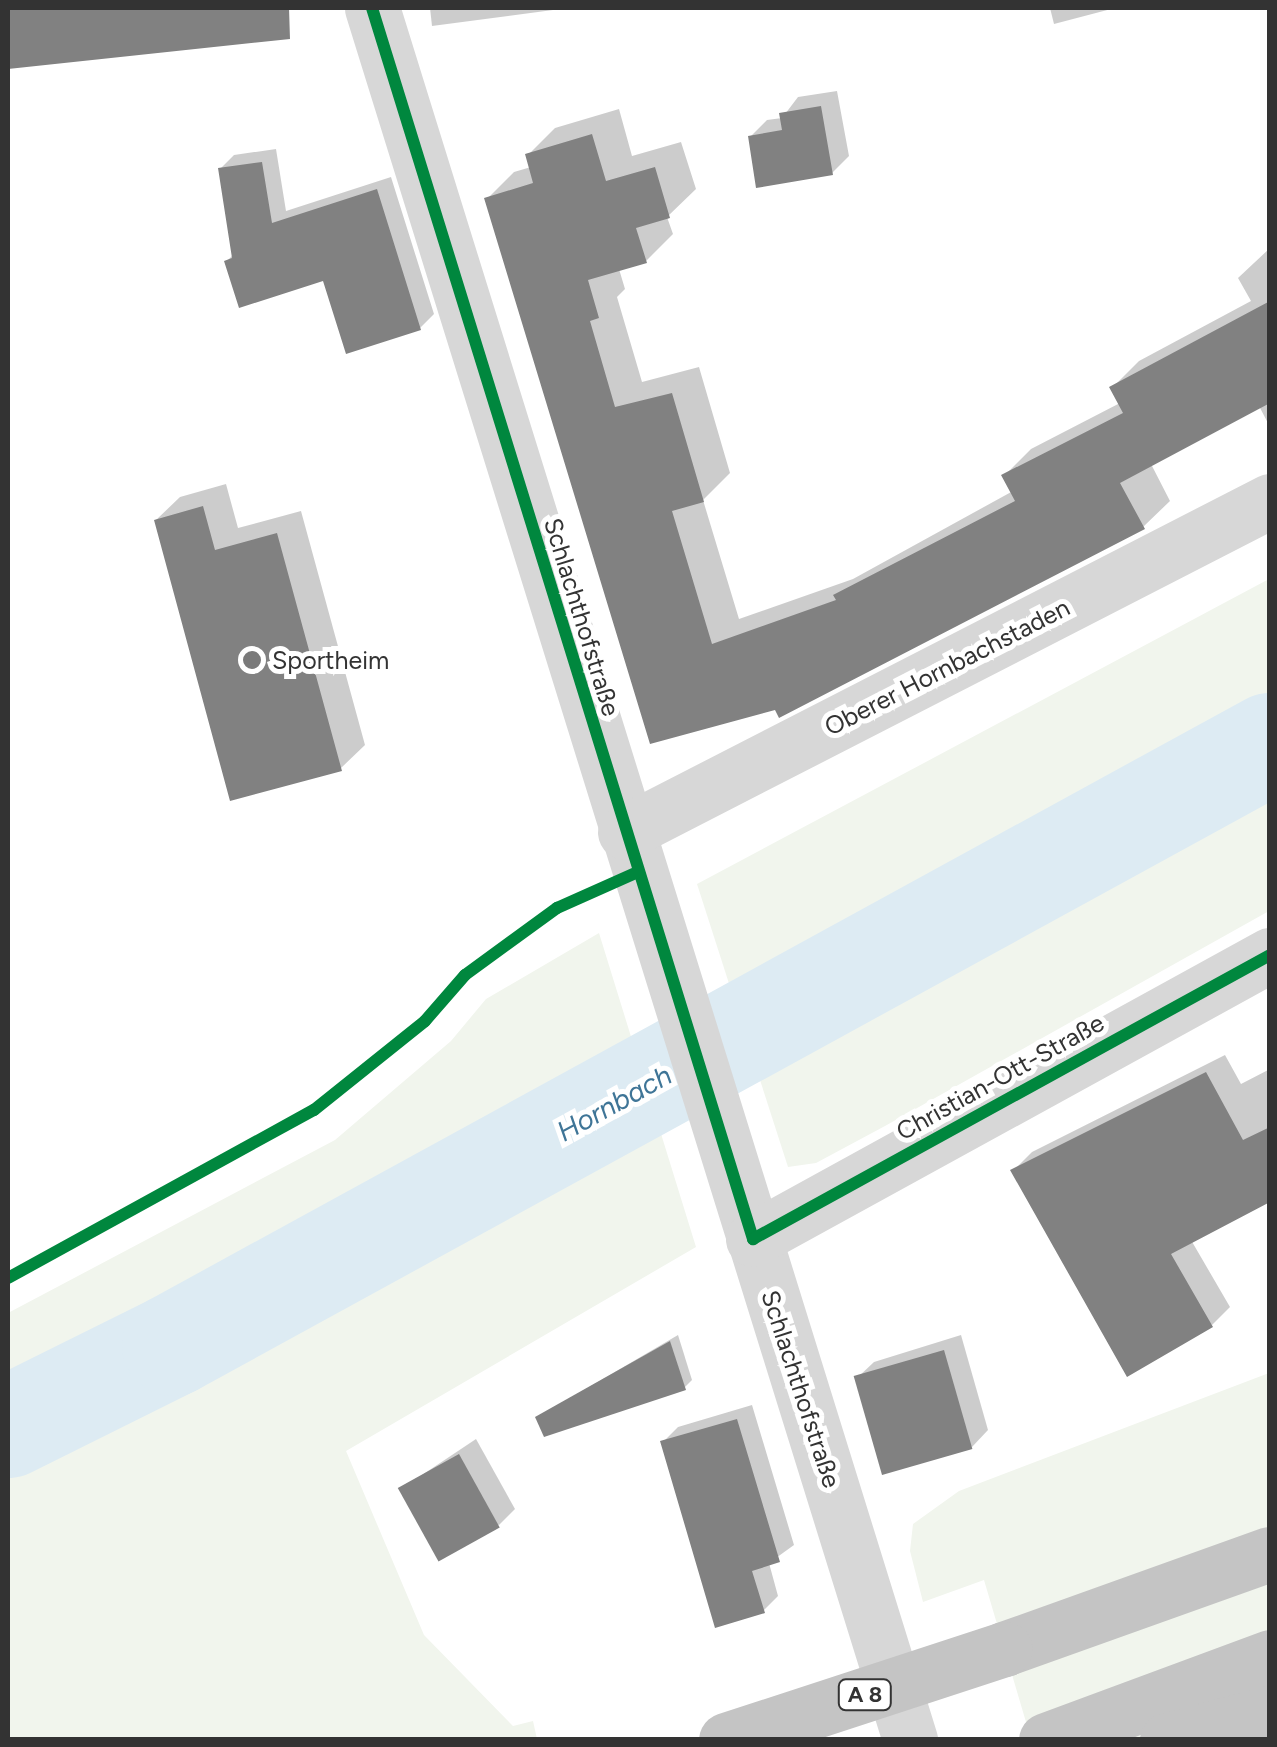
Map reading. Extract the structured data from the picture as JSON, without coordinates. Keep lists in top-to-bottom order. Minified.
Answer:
{"streets":{"highway":["A 8"],"street":["Schlachthofstraße","Oberer Hornbachstaden","Christian-Ott-Straße"]},"crossings":[["Schlachthofstraße","Oberer Hornbachstaden"],["Schlachthofstraße","Christian-Ott-Straße"]],"water":["Hornbach"],"places":["Sportheim"]}
